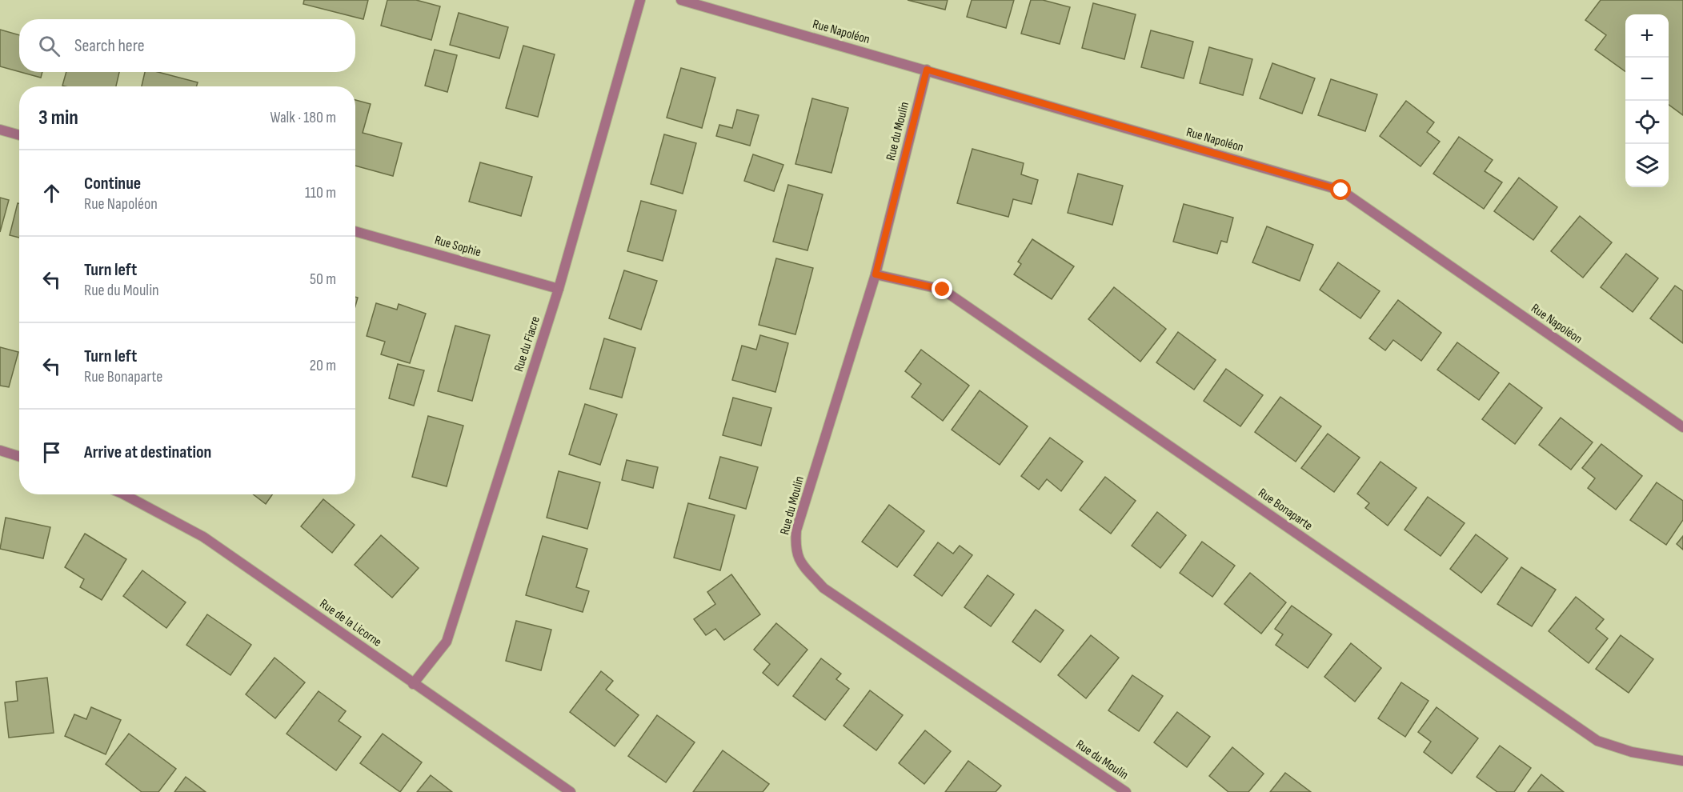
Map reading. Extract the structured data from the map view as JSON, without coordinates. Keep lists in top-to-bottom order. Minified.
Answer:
{"streets":{"street":["Rue Napoléon","Rue du Moulin","Rue Sophie","Rue du Fiacre","Rue Bonaparte","Rue de la Licorne"]},"crossings":[["Rue Napoléon","Rue du Moulin"],["Rue du Moulin","Rue Bonaparte"],["Rue Sophie","Rue du Fiacre"],["Rue du Fiacre","Rue de la Licorne"]],"page":{"map_buttons":["+","−"],"search":"Search here","heading":["3 min","Walk · 180 m"],"list":[["Continue","Rue Napoléon","110 m"],["Turn left","Rue du Moulin","50 m"],["Turn left","Rue Bonaparte","20 m"],"Arrive at destination"]}}
